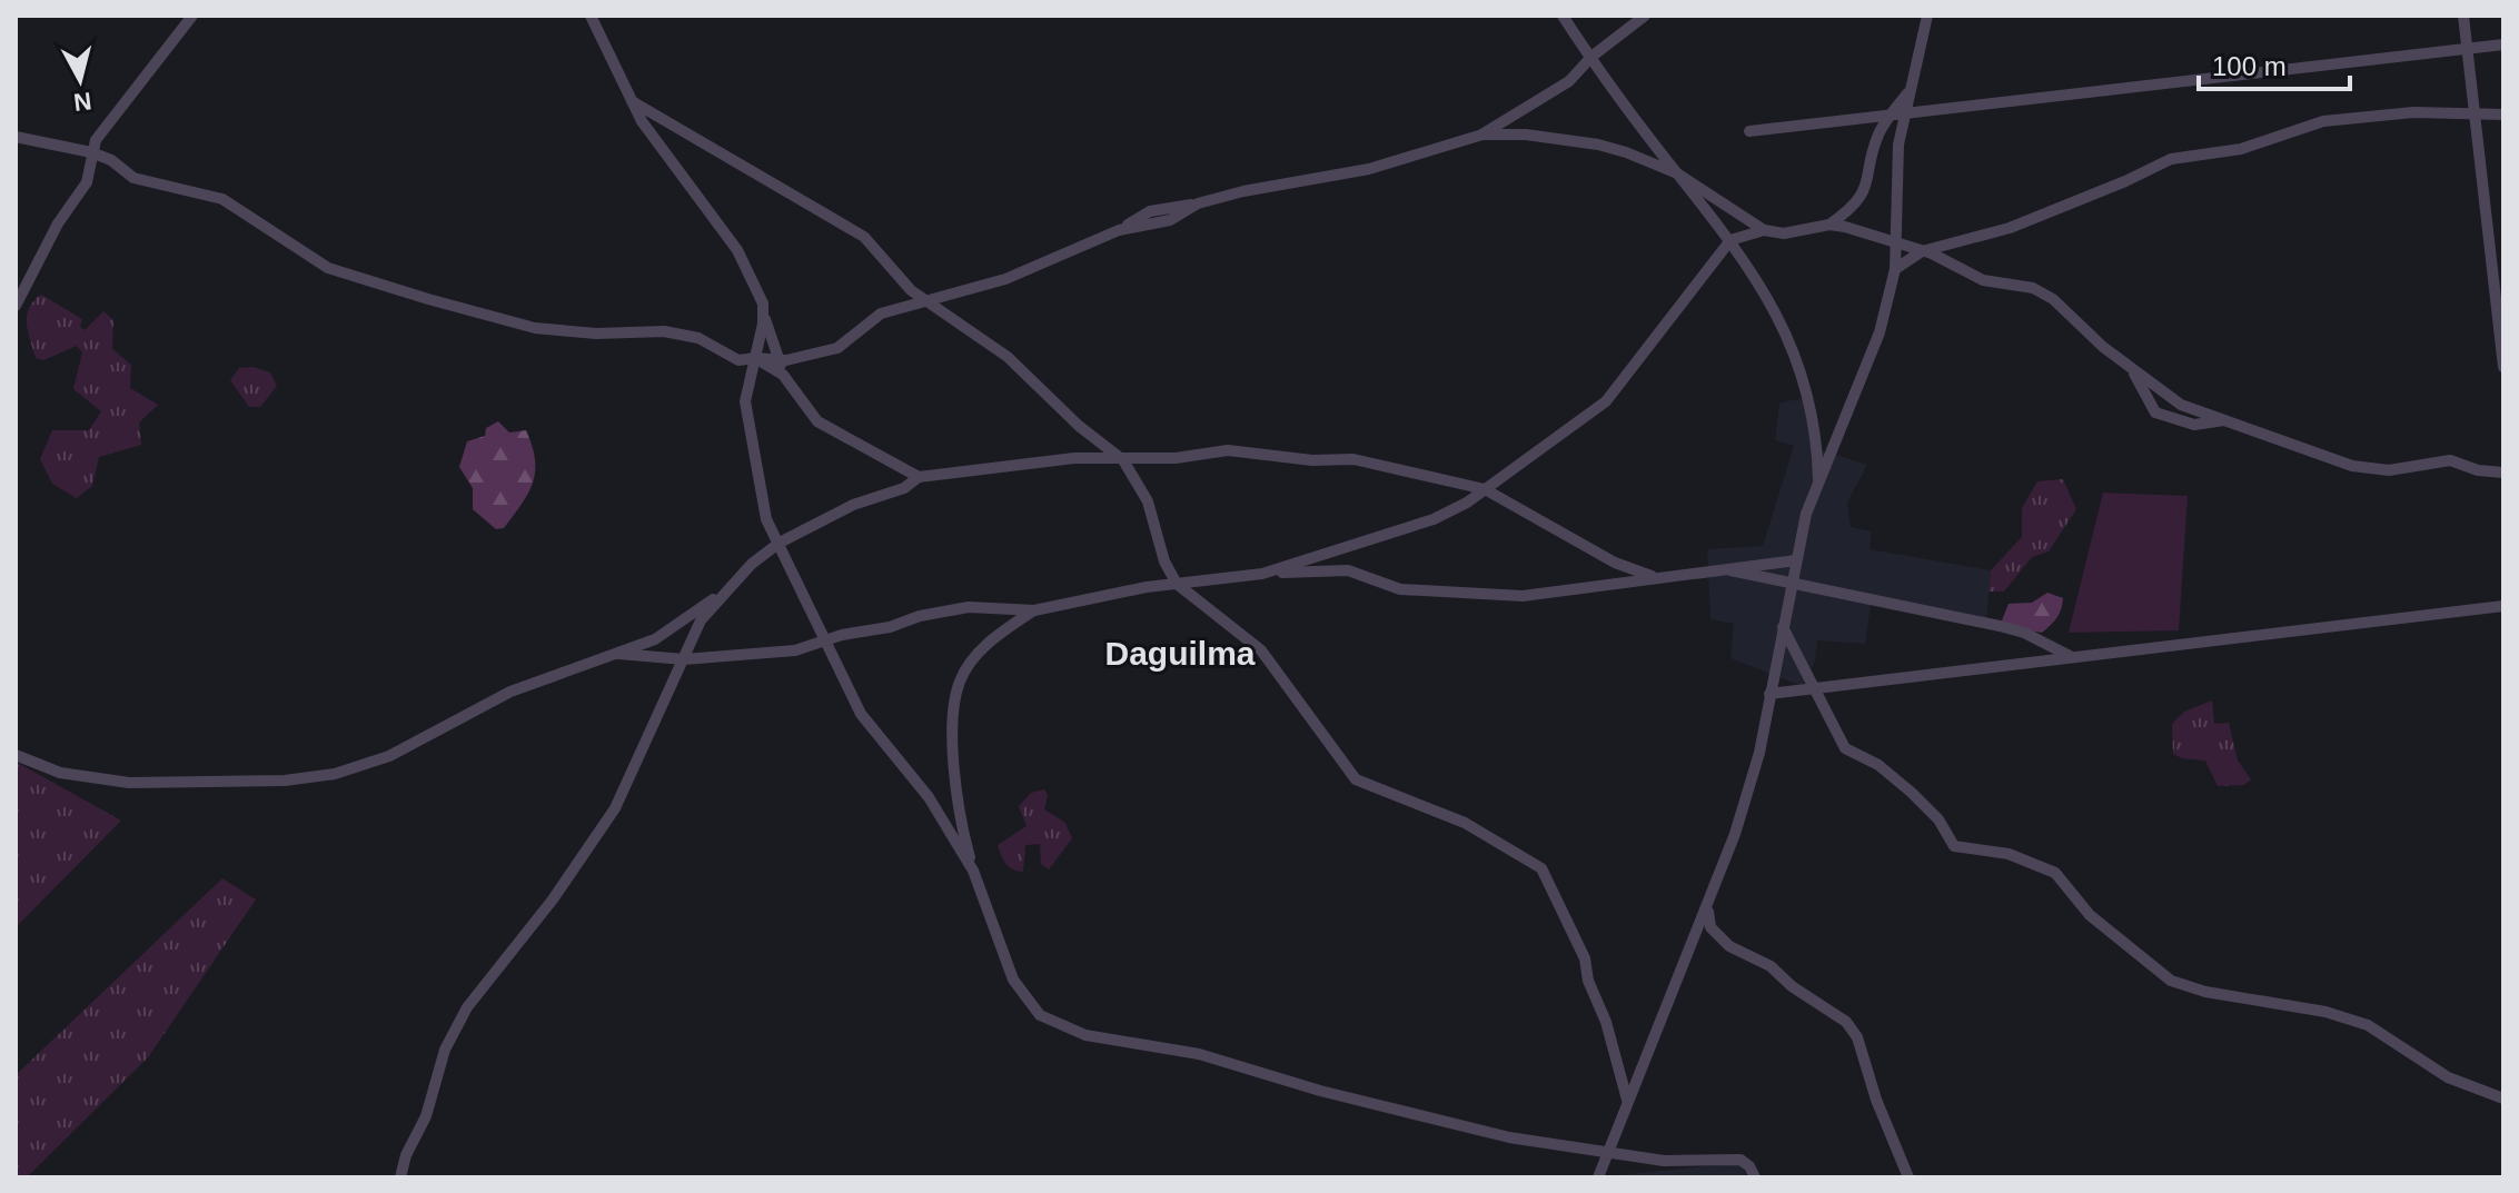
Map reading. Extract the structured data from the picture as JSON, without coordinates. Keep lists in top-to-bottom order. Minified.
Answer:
{"districts":["Daguilma"],"scale_bar":"100 m","north":"bottom"}
